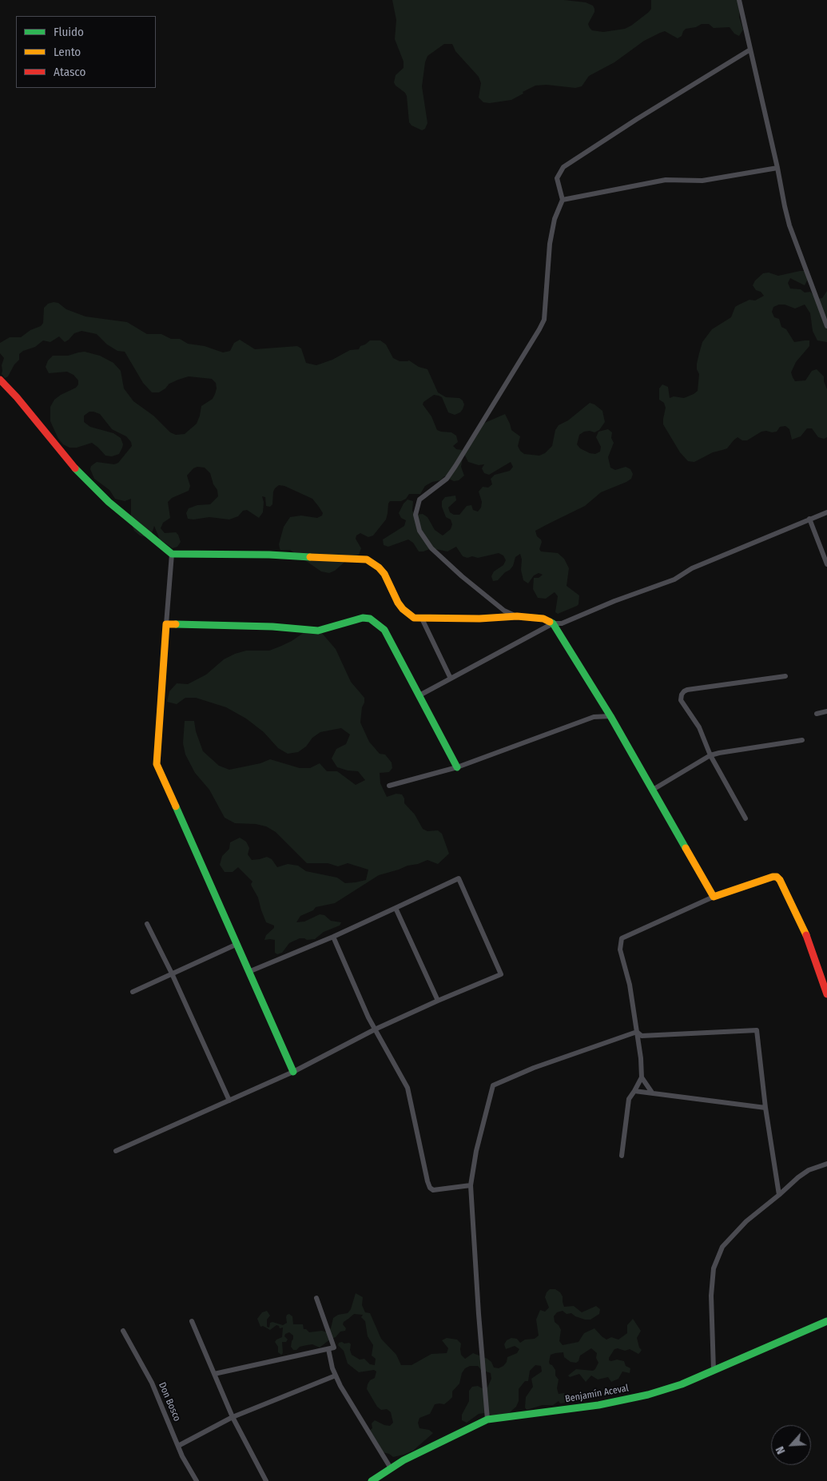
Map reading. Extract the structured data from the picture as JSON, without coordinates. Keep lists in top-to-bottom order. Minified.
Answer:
{"streets":{"street":["Benjamín Aceval","Don Bosco"]},"legend":["Fluido","Lento","Atasco"],"north":"bottom left"}
